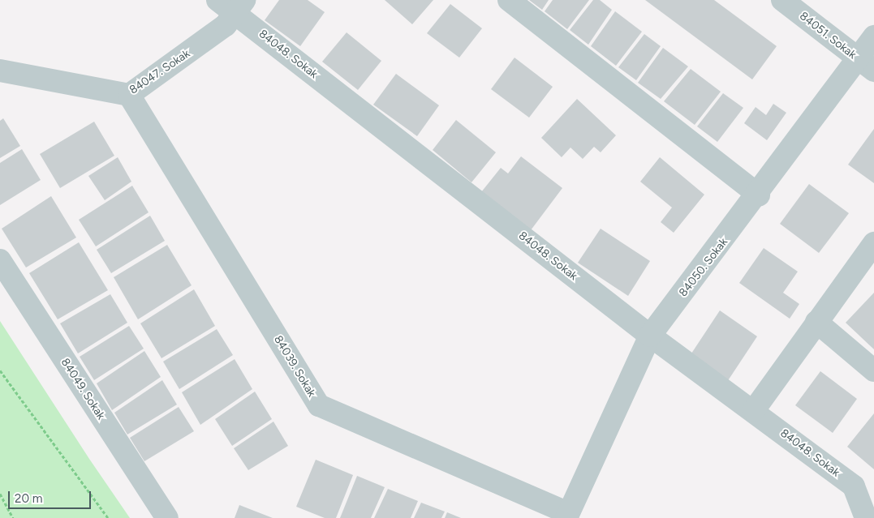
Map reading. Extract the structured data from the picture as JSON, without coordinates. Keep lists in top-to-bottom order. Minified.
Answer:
{"streets":{"street":["84051. Sokak","84048. Sokak","84047. Sokak","84050. Sokak","84039. Sokak","84049. Sokak"]},"crossings":[["84051. Sokak","84050. Sokak"],["84048. Sokak","84047. Sokak"],["84048. Sokak","84050. Sokak"],["84047. Sokak","84039. Sokak"],["84050. Sokak","84039. Sokak"]],"scale_bar":"20 m"}
